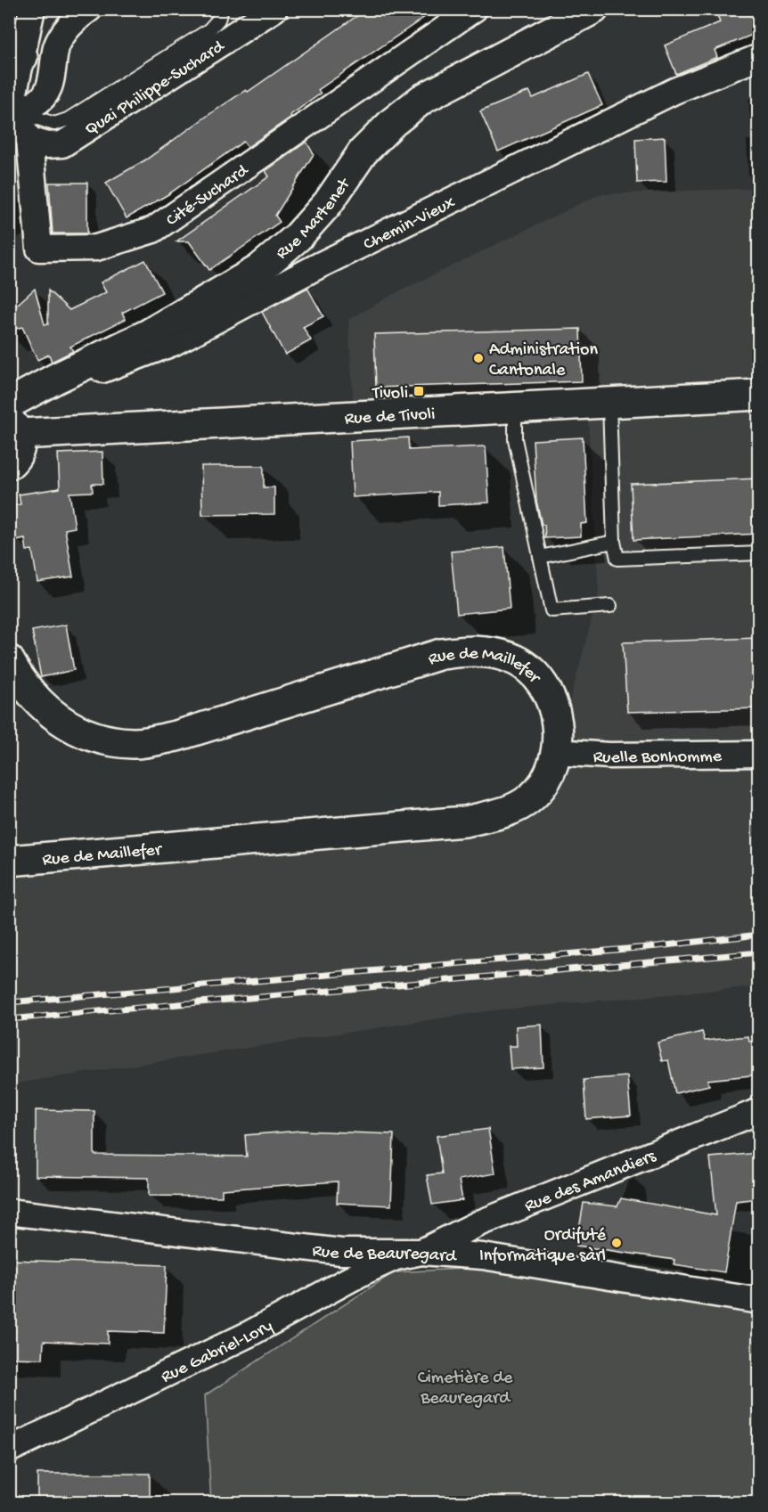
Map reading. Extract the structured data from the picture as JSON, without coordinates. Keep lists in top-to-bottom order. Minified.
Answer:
{"streets":{"street":["Quai Philippe-Suchard","Cité-Suchard","Rue Martenet","Chemin-Vieux","Rue de Tivoli","Rue de Maillefer","Ruelle Bonhomme","Rue des Amandiers","Rue de Beauregard","Rue Gabriel-Lory"]},"crossings":[["Quai Philippe-Suchard","Cité-Suchard"],["Rue Martenet","Chemin-Vieux"],["Rue de Maillefer","Ruelle Bonhomme"],["Rue des Amandiers","Rue de Beauregard"],["Rue des Amandiers","Rue Gabriel-Lory"],["Rue de Beauregard","Rue Gabriel-Lory"]],"parks":["Cimetière de Beauregard"],"places":{"other":["Administration Cantonale","Ordifuté Informatique sàrl"],"transit":["Tivoli"]}}
